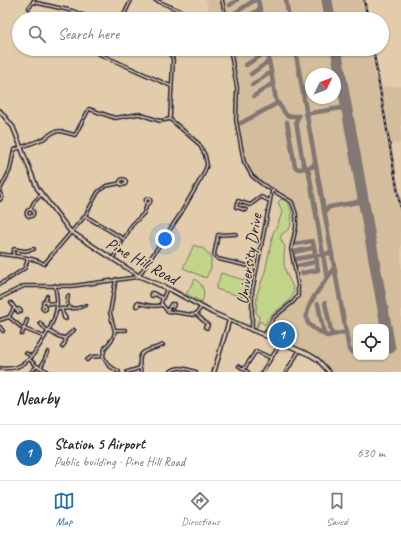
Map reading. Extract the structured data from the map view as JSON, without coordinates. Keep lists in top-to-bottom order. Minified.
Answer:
{"streets":{"street":["University Drive","Pine Hill Road"]},"crossings":[["University Drive","Pine Hill Road"]],"north":"top right","page":{"search":"Search here","pins":"1","heading":"Nearby","list":[{"mark":"1","name":"Station 5 Airport","note":"Public building · Pine Hill Road","value":"630 m"}],"nav":["Map","Directions","Saved"]}}
